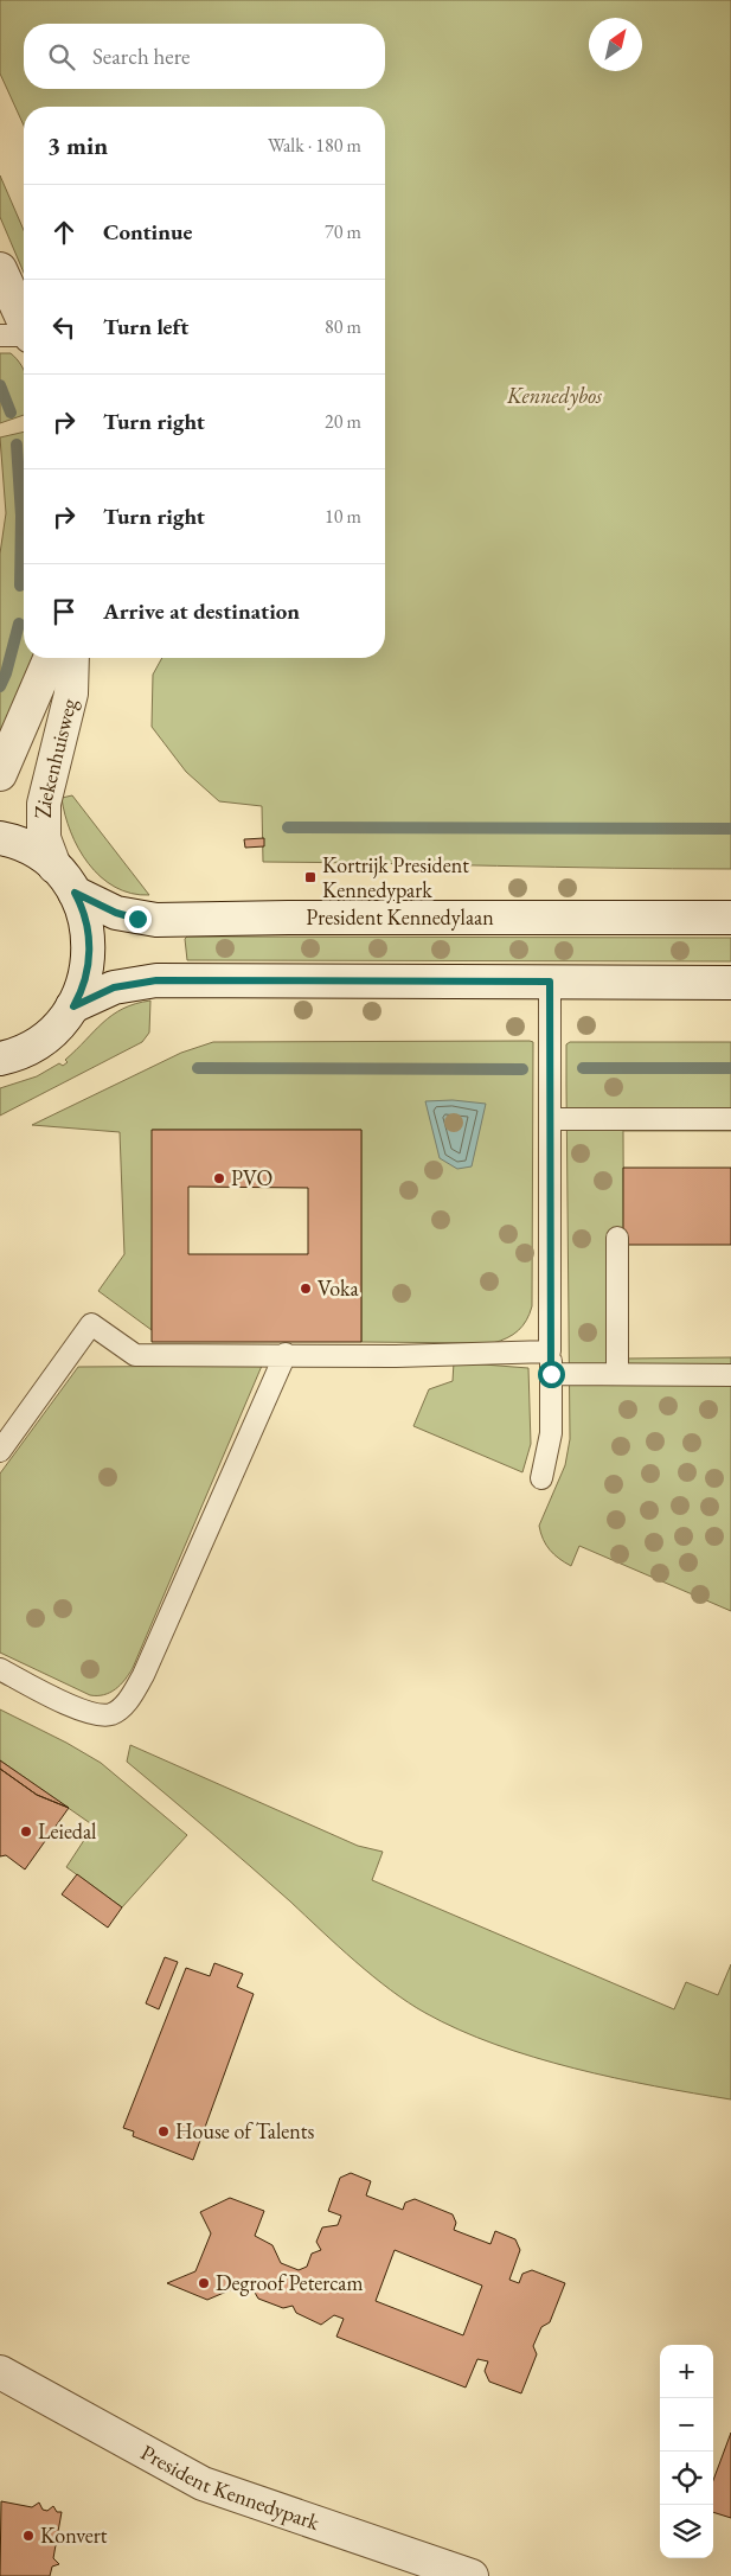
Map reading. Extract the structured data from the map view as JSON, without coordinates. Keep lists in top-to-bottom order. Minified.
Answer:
{"streets":{"main road":["Ziekenhuisweg","President Kennedylaan","President Kennedypark"]},"crossings":[["Ziekenhuisweg","President Kennedylaan"]],"parks":["Kennedybos"],"places":{"transit":["Kortrijk President Kennedypark"],"other":["PVO","Voka","Leiedal","House of Talents","Degroof Petercam","Konvert"]},"north":"top right","page":{"search":"Search here","heading":["3 min","Walk · 180 m"],"list":[["Continue","70 m"],["Turn left","80 m"],["Turn right","20 m"],["Turn right","10 m"],"Arrive at destination"],"map_buttons":["+","−"]}}
